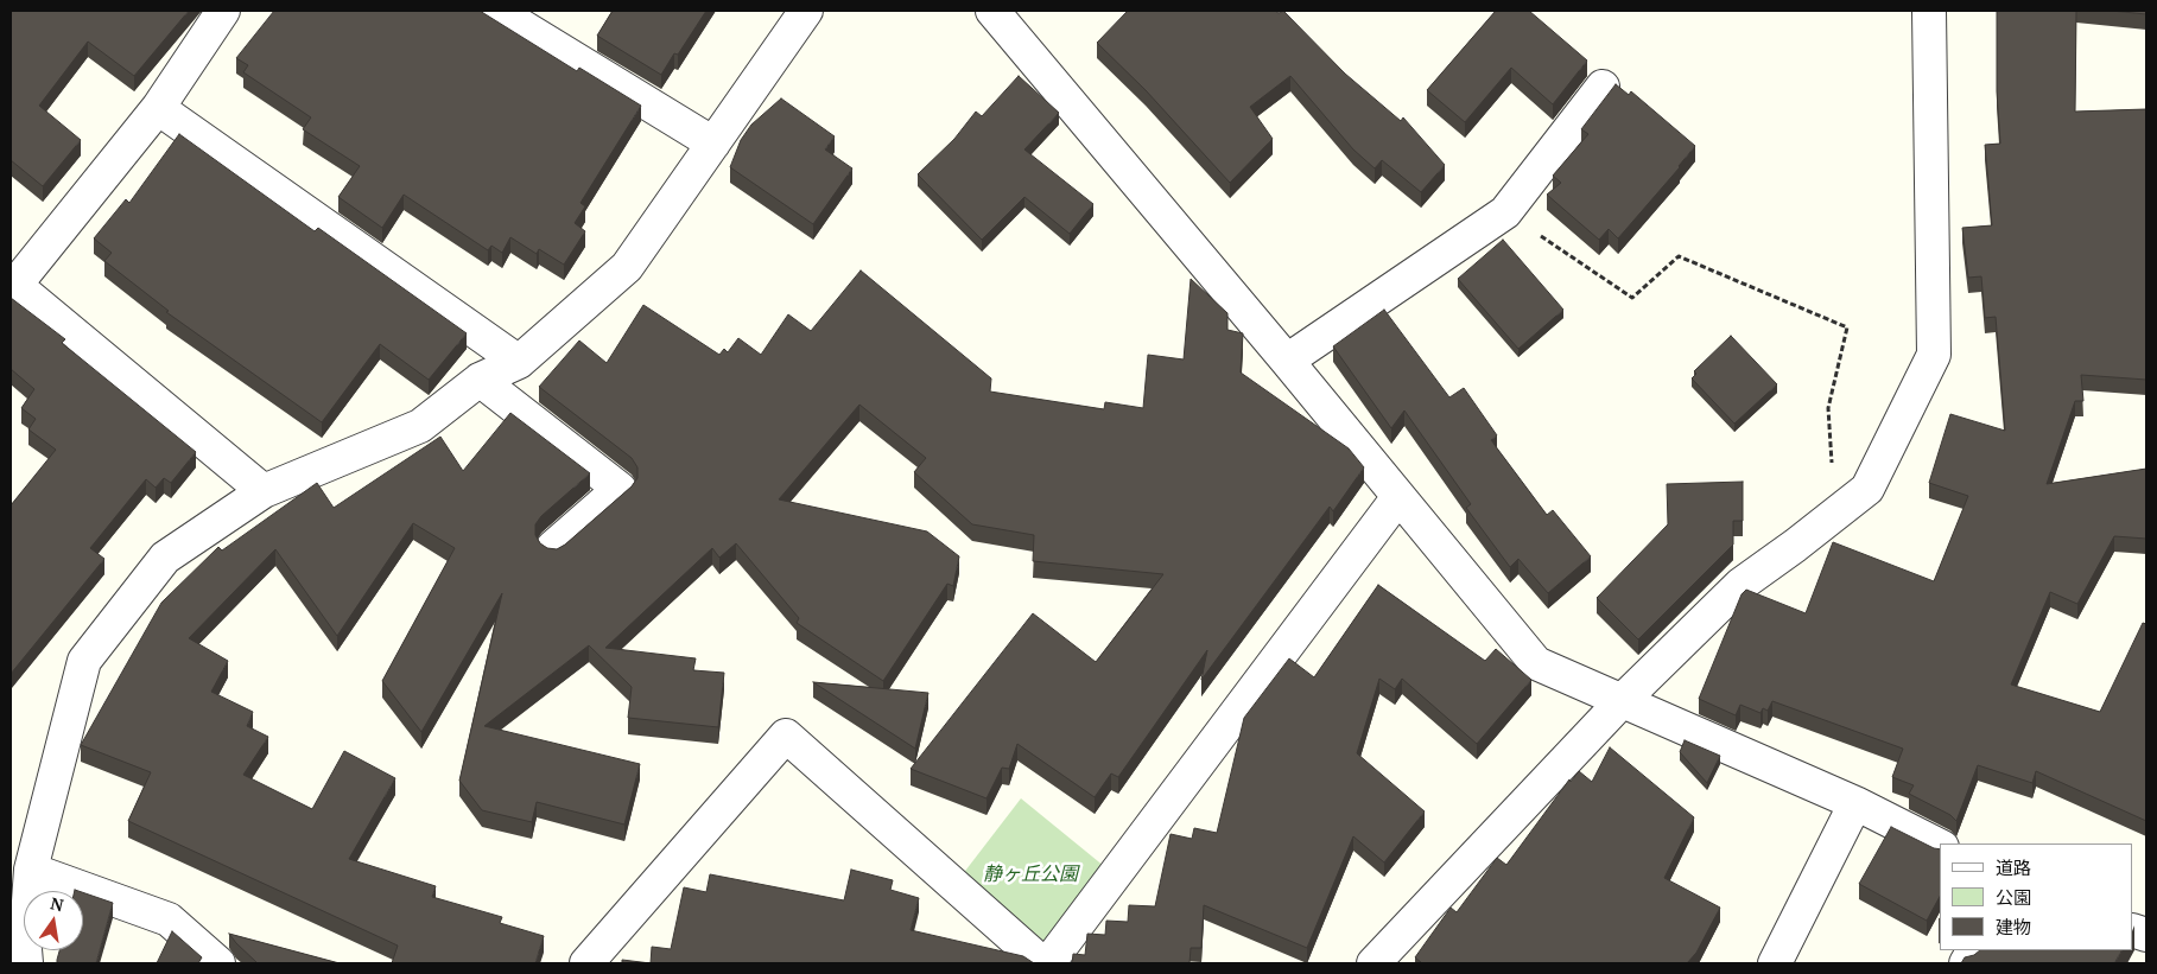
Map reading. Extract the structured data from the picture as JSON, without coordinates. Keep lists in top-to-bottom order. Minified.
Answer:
{"parks":["静ヶ丘公園"],"legend":["道路","公園","建物"],"north":"top"}
